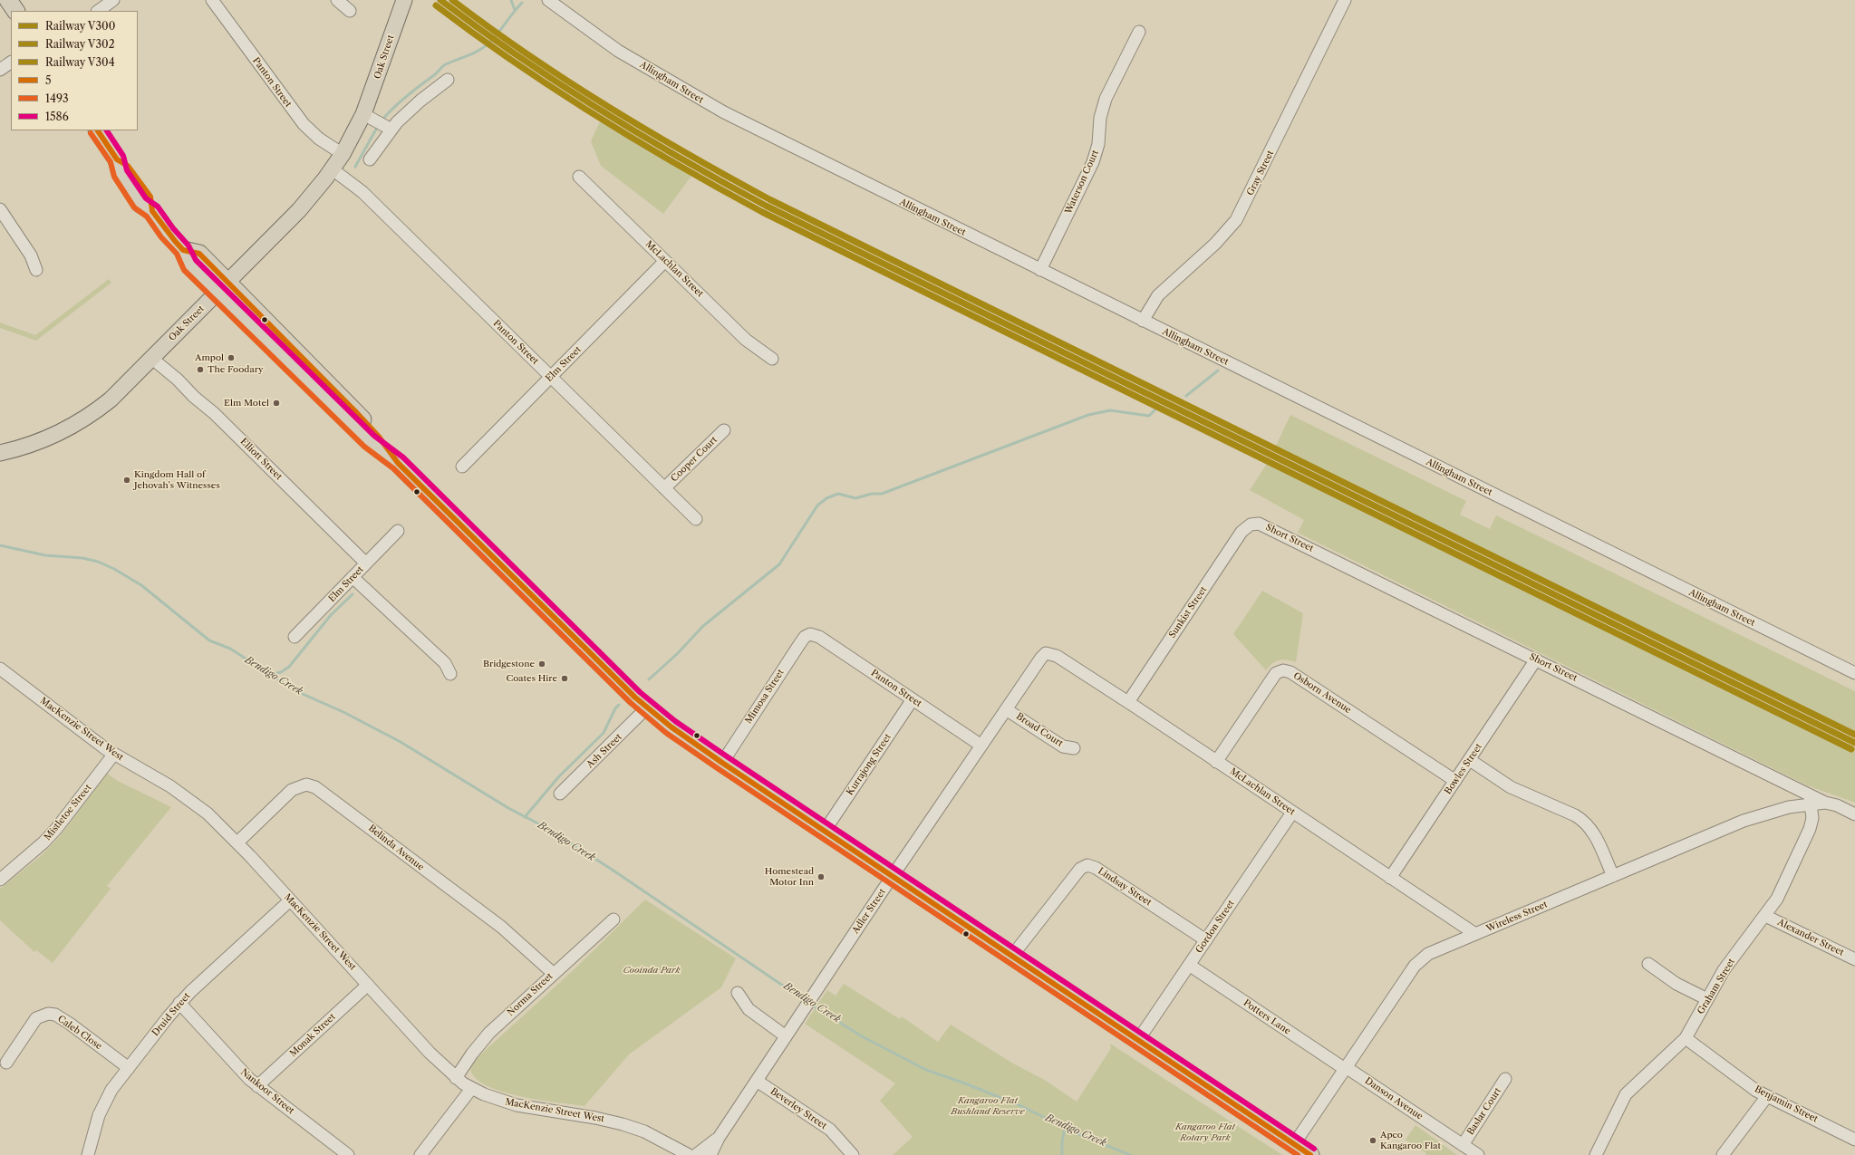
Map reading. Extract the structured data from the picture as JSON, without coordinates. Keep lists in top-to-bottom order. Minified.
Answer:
{"streets":{"main road":["Oak Street"],"street":["Panton Street","Allingham Street","Gray Street","Waterson Court","McLachlan Street","Elm Street","Elliott Street","Cooper Court","Short Street","Sunkist Street","Osborn Avenue","Mimosa Street","MacKenzie Street West","Broad Court","Ash Street","Kurrajong Street","Bowles Street","Mistletoe Street","Belinda Avenue","Lindsay Street","Adler Street","Wireless Street","Gordon Street","Alexander Street","Graham Street","Norma Street","Druid Street","Potters Lane","Caleb Close","Monak Street","Nankoor Street","Danson Avenue","Benjamin Street","Beverley Street","Baslar Court"]},"crossings":[["Oak Street","Panton Street"],["Oak Street","Elliott Street"],["Panton Street","Elm Street"],["Panton Street","Cooper Court"],["Panton Street","Mimosa Street"],["Panton Street","Kurrajong Street"],["Panton Street","Adler Street"],["Allingham Street","Gray Street"],["Allingham Street","Waterson Court"],["McLachlan Street","Elm Street"],["McLachlan Street","Sunkist Street"],["McLachlan Street","Osborn Avenue"],["McLachlan Street","Bowles Street"],["McLachlan Street","Adler Street"],["McLachlan Street","Wireless Street"],["McLachlan Street","Gordon Street"],["Elm Street","Elliott Street"],["Short Street","Sunkist Street"],["Short Street","Bowles Street"],["Short Street","Wireless Street"],["Osborn Avenue","Bowles Street"],["MacKenzie Street West","Mistletoe Street"],["MacKenzie Street West","Belinda Avenue"],["MacKenzie Street West","Norma Street"],["MacKenzie Street West","Druid Street"],["MacKenzie Street West","Monak Street"],["Broad Court","Adler Street"],["Belinda Avenue","Norma Street"],["Lindsay Street","Gordon Street"],["Adler Street","Beverley Street"],["Wireless Street","Graham Street"],["Wireless Street","Potters Lane"],["Wireless Street","Danson Avenue"],["Gordon Street","Potters Lane"],["Alexander Street","Graham Street"],["Graham Street","Benjamin Street"],["Druid Street","Caleb Close"],["Druid Street","Nankoor Street"],["Potters Lane","Danson Avenue"],["Monak Street","Nankoor Street"],["Danson Avenue","Baslar Court"]],"water":["Bendigo Creek"],"parks":["Cooinda Park","Kangaroo Flat Bushland Reserve","Kangaroo Flat Rotary Park"],"places":["Ampol","The Foodary","Elm Motel","Kingdom Hall of Jehovah's Witnesses","Bridgestone","Coates Hire","Homestead Motor Inn","Apco Kangaroo Flat"],"lines":["rail line V300","rail line V304","rail line V302","transit line 5","transit line 1586","transit line 1493"],"legend":["Railway V300","Railway V302","Railway V304","5","1493","1586"]}
